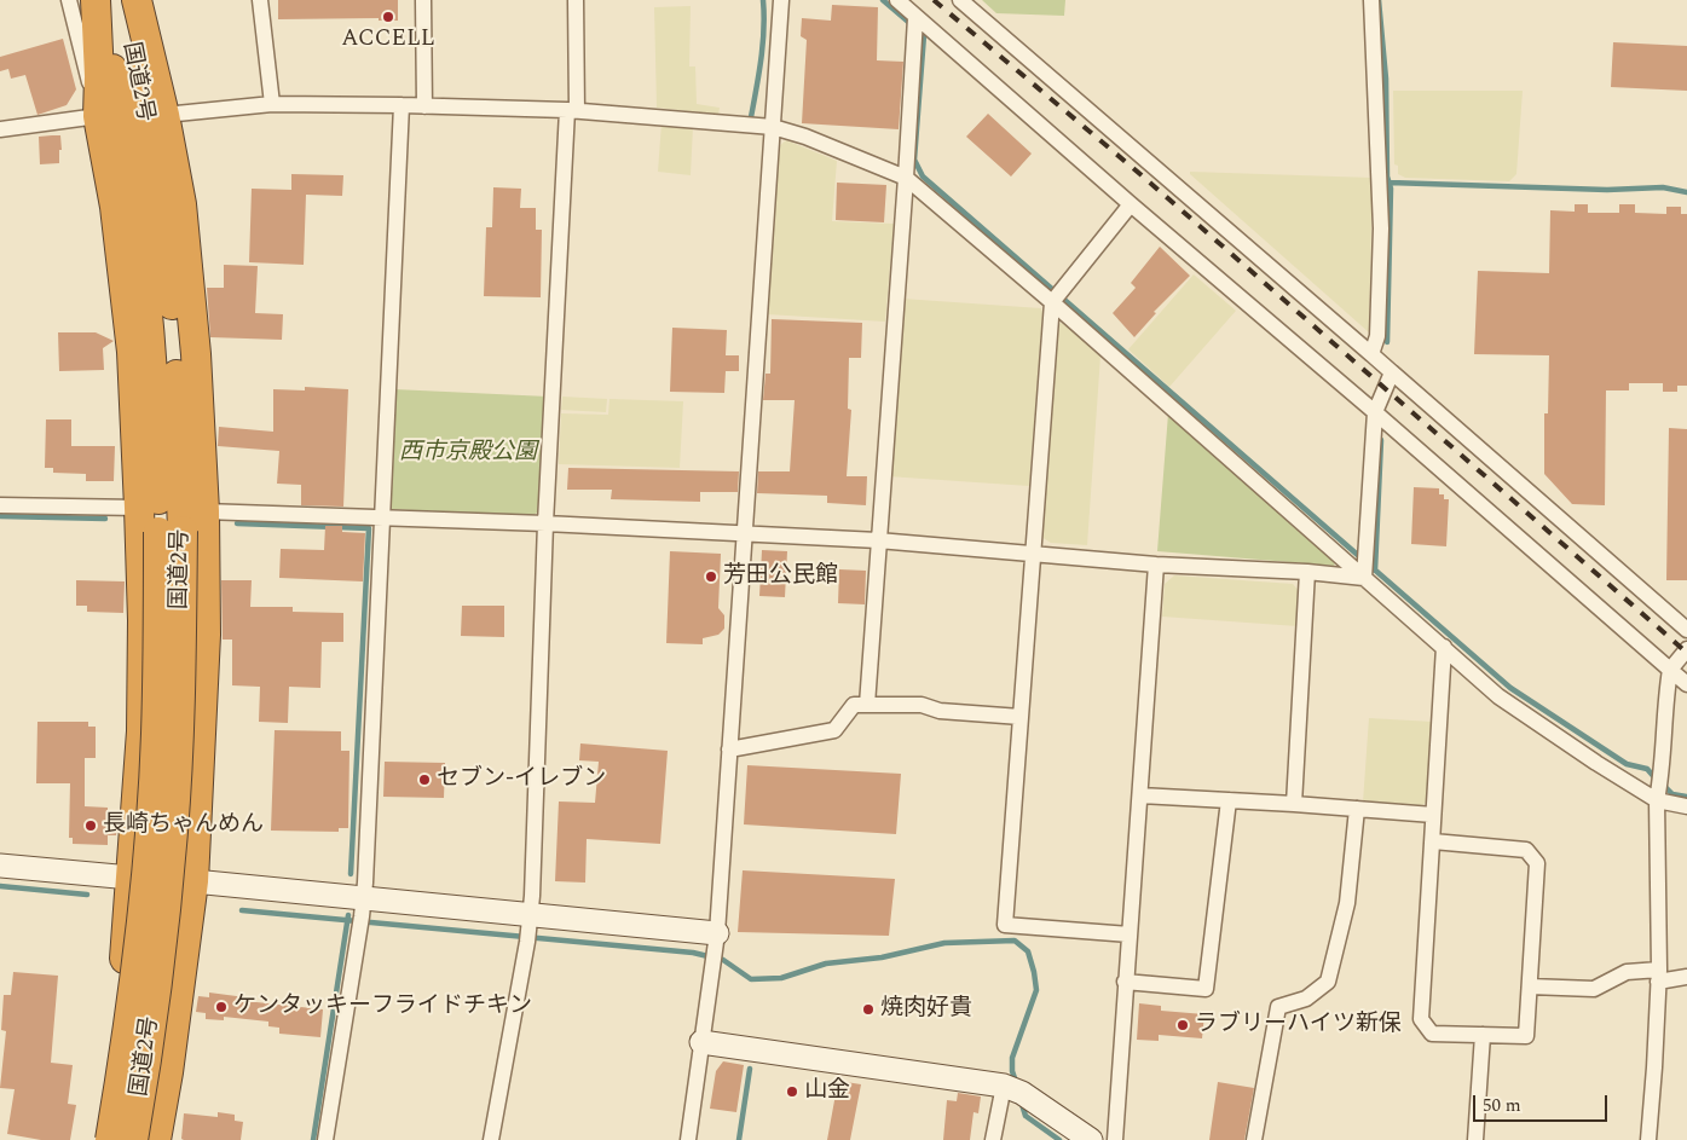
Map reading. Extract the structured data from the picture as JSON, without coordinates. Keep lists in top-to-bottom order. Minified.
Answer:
{"streets":{"highway":["国道2号"]},"parks":["西市京殿公園"],"places":["ACCELL","芳田公民館","セブン-イレブン","長崎ちゃんめん","ケンタッキーフライドチキン","焼肉好貴","ラブリーハイツ新保","山金"],"scale_bar":"50 m"}
